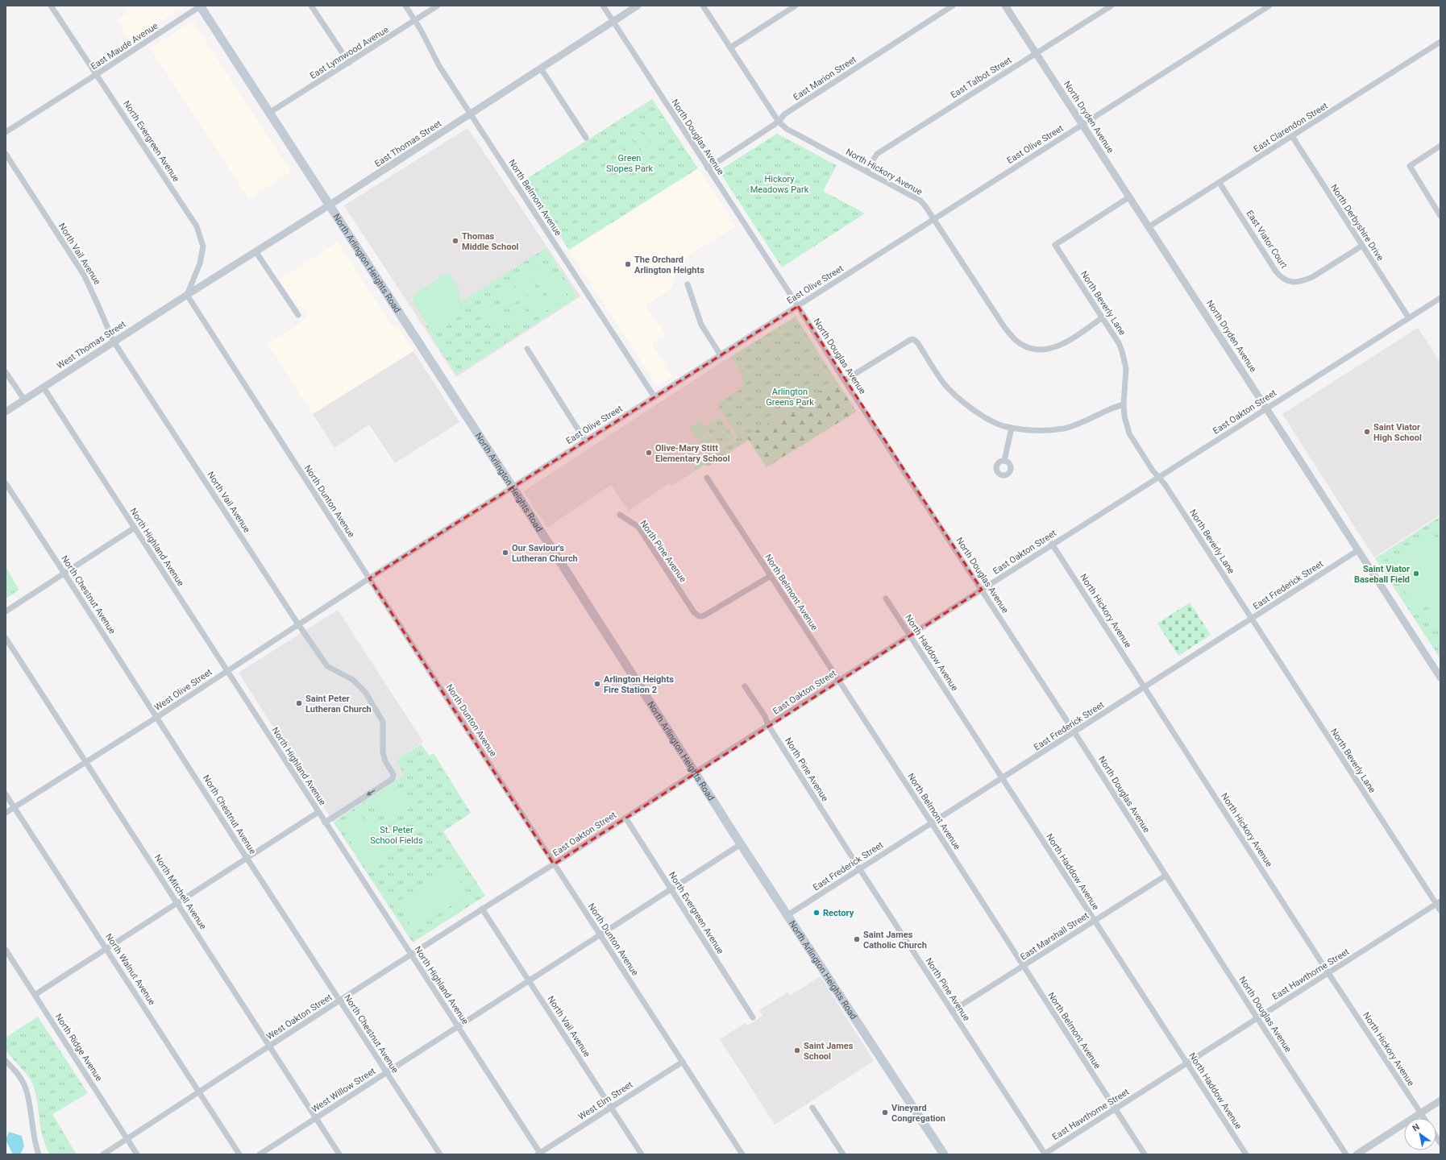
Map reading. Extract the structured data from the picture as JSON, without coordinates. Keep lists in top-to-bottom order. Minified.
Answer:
{"streets":{"main road":["North Arlington Heights Road"],"street":["East Maude Avenue","East Lynnwood Avenue","East Talbot Street","East Marion Street","North Dryden Avenue","East Clarendon Street","North Douglas Avenue","North Evergreen Avenue","East Thomas Street","East Olive Street","North Hickory Avenue","North Belmont Avenue","North Derbyshire Drive","East Viator Court","North Vail Avenue","North Beverly Lane","West Thomas Street","East Oakton Street","North Dunton Avenue","North Highland Avenue","North Pine Avenue","East Frederick Street","North Chestnut Avenue","North Haddow Avenue","West Olive Street","North Mitchell Avenue","East Marshall Street","North Walnut Avenue","East Hawthorne Street","West Oakton Street","North Ridge Avenue","West Willow Street","West Elm Street"]},"crossings":[["East Maude Avenue","North Evergreen Avenue"],["East Maude Avenue","North Arlington Heights Road"],["East Lynnwood Avenue","North Belmont Avenue"],["East Lynnwood Avenue","North Arlington Heights Road"],["East Talbot Street","North Dryden Avenue"],["East Talbot Street","North Hickory Avenue"],["East Marion Street","North Douglas Avenue"],["East Marion Street","North Hickory Avenue"],["North Dryden Avenue","East Clarendon Street"],["North Dryden Avenue","East Olive Street"],["North Dryden Avenue","North Beverly Lane"],["North Dryden Avenue","East Oakton Street"],["North Dryden Avenue","East Frederick Street"],["East Clarendon Street","North Derbyshire Drive"],["East Clarendon Street","East Viator Court"],["North Douglas Avenue","East Thomas Street"],["North Douglas Avenue","East Olive Street"],["North Douglas Avenue","East Oakton Street"],["North Douglas Avenue","East Frederick Street"],["North Douglas Avenue","East Marshall Street"],["North Douglas Avenue","East Hawthorne Street"],["North Evergreen Avenue","East Thomas Street"],["North Evergreen Avenue","West Thomas Street"],["North Evergreen Avenue","East Oakton Street"],["North Evergreen Avenue","North Dunton Avenue"],["North Evergreen Avenue","West Willow Street"],["East Thomas Street","North Belmont Avenue"],["East Thomas Street","North Arlington Heights Road"],["East Thomas Street","West Thomas Street"],["East Thomas Street","North Dunton Avenue"],["East Olive Street","North Hickory Avenue"],["East Olive Street","North Belmont Avenue"],["East Olive Street","North Arlington Heights Road"],["East Olive Street","North Dunton Avenue"],["East Olive Street","West Olive Street"],["North Hickory Avenue","North Beverly Lane"],["North Hickory Avenue","East Oakton Street"],["North Hickory Avenue","East Frederick Street"],["North Hickory Avenue","East Hawthorne Street"],["North Belmont Avenue","East Oakton Street"],["North Belmont Avenue","North Pine Avenue"],["North Belmont Avenue","East Frederick Street"],["North Belmont Avenue","East Marshall Street"],["North Belmont Avenue","East Hawthorne Street"],["North Derbyshire Drive","East Viator Court"],["North Derbyshire Drive","East Oakton Street"],["North Vail Avenue","West Thomas Street"],["North Vail Avenue","North Highland Avenue"],["North Vail Avenue","West Olive Street"],["North Vail Avenue","West Oakton Street"],["North Vail Avenue","West Willow Street"],["North Vail Avenue","West Elm Street"],["North Arlington Heights Road","East Oakton Street"],["North Arlington Heights Road","East Frederick Street"],["North Arlington Heights Road","West Willow Street"],["North Beverly Lane","East Oakton Street"],["North Beverly Lane","East Frederick Street"],["North Beverly Lane","East Hawthorne Street"],["West Thomas Street","North Dunton Avenue"],["West Thomas Street","North Highland Avenue"],["East Oakton Street","North Dunton Avenue"],["East Oakton Street","North Pine Avenue"],["East Oakton Street","North Haddow Avenue"],["East Oakton Street","West Oakton Street"],["North Dunton Avenue","West Olive Street"],["North Dunton Avenue","West Oakton Street"],["North Dunton Avenue","West Willow Street"],["North Dunton Avenue","West Elm Street"],["North Highland Avenue","West Olive Street"],["North Highland Avenue","West Oakton Street"],["North Highland Avenue","West Willow Street"],["North Highland Avenue","West Elm Street"],["North Pine Avenue","East Frederick Street"],["North Pine Avenue","East Marshall Street"],["North Pine Avenue","East Hawthorne Street"],["East Frederick Street","North Haddow Avenue"],["North Chestnut Avenue","West Olive Street"],["North Chestnut Avenue","West Oakton Street"],["North Chestnut Avenue","West Willow Street"],["North Haddow Avenue","East Marshall Street"],["North Haddow Avenue","East Hawthorne Street"],["West Olive Street","North Mitchell Avenue"],["West Olive Street","North Walnut Avenue"],["North Mitchell Avenue","West Oakton Street"],["North Mitchell Avenue","West Willow Street"],["North Walnut Avenue","West Oakton Street"],["West Oakton Street","North Ridge Avenue"]],"parks":["Green Slopes Park","Hickory Meadows Park","Arlington Greens Park","St. Peter School Fields"],"places":["Thomas Middle School","The Orchard Arlington Heights","Saint Viator High School","Olive-Mary Stitt Elementary School","Our Saviour's Lutheran Church","Saint Viator Baseball Field","Arlington Heights Fire Station 2","Saint Peter Lutheran Church","Rectory","Saint James Catholic Church","Saint James School","Vineyard Congregation"],"north":"top left"}
